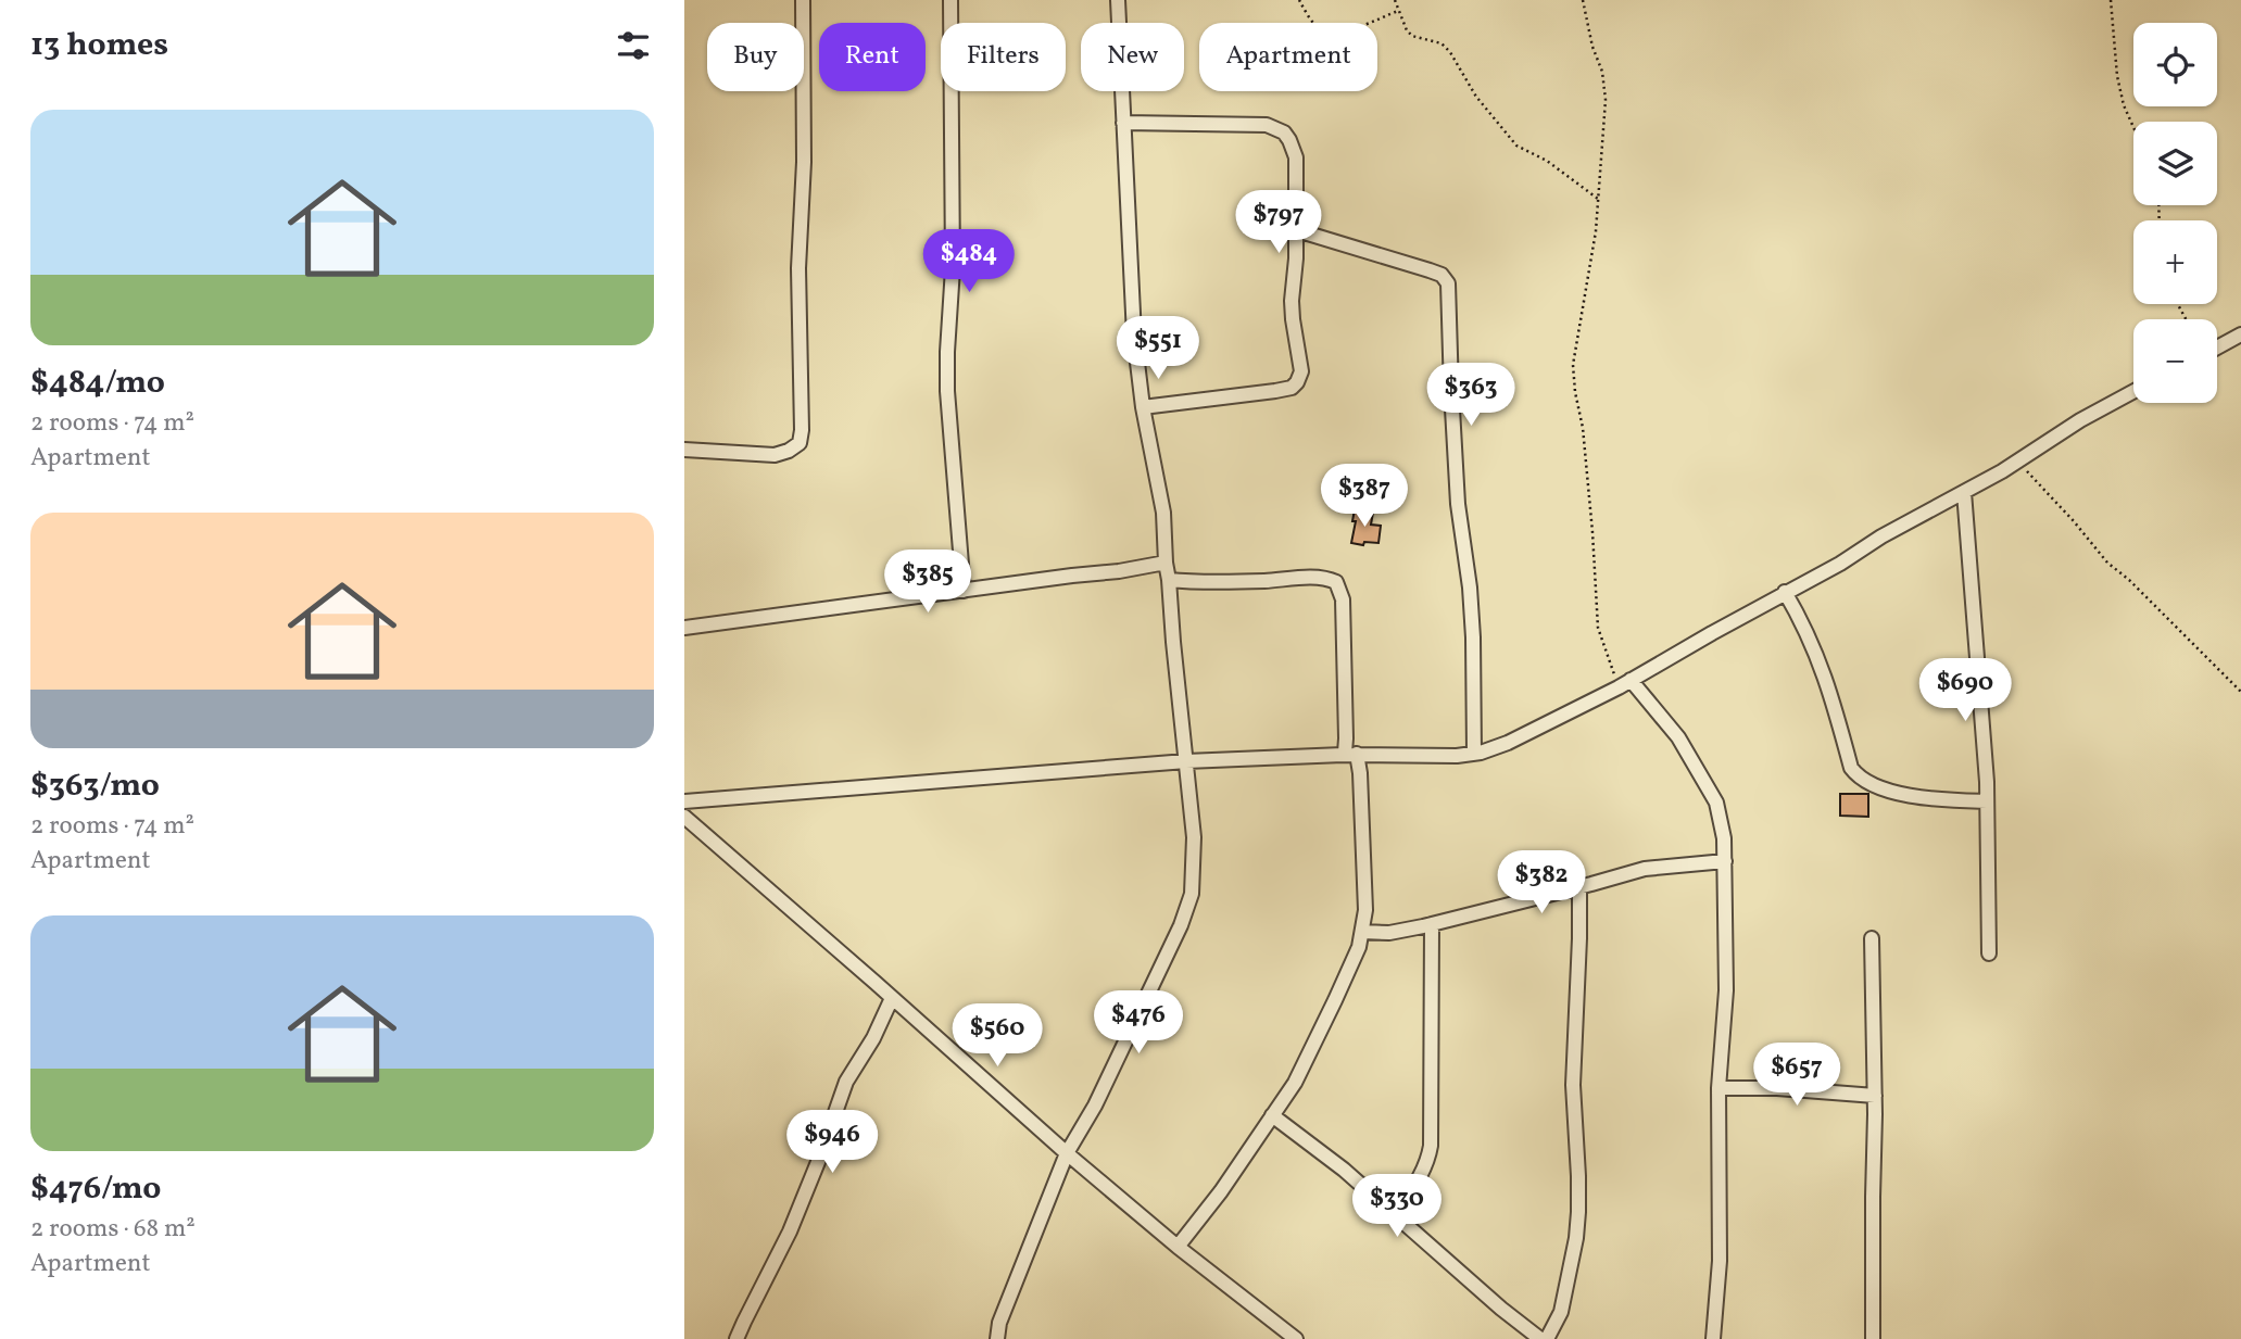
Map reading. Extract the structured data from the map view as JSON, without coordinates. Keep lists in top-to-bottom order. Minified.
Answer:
{"page":{"heading":"13 homes","map_buttons":["+","−"],"chip":["Buy","Rent","Filters","New","Apartment"],"list":[{"name":"$484/mo","note":"2 rooms · 74 m² · Apartment"},{"name":"$363/mo","note":"2 rooms · 74 m² · Apartment"},{"name":"$476/mo","note":"2 rooms · 68 m² · Apartment"}],"price":["$797","$484","$551","$363","$387","$385","$690","$382","$476","$560","$657","$946","$330"]}}
